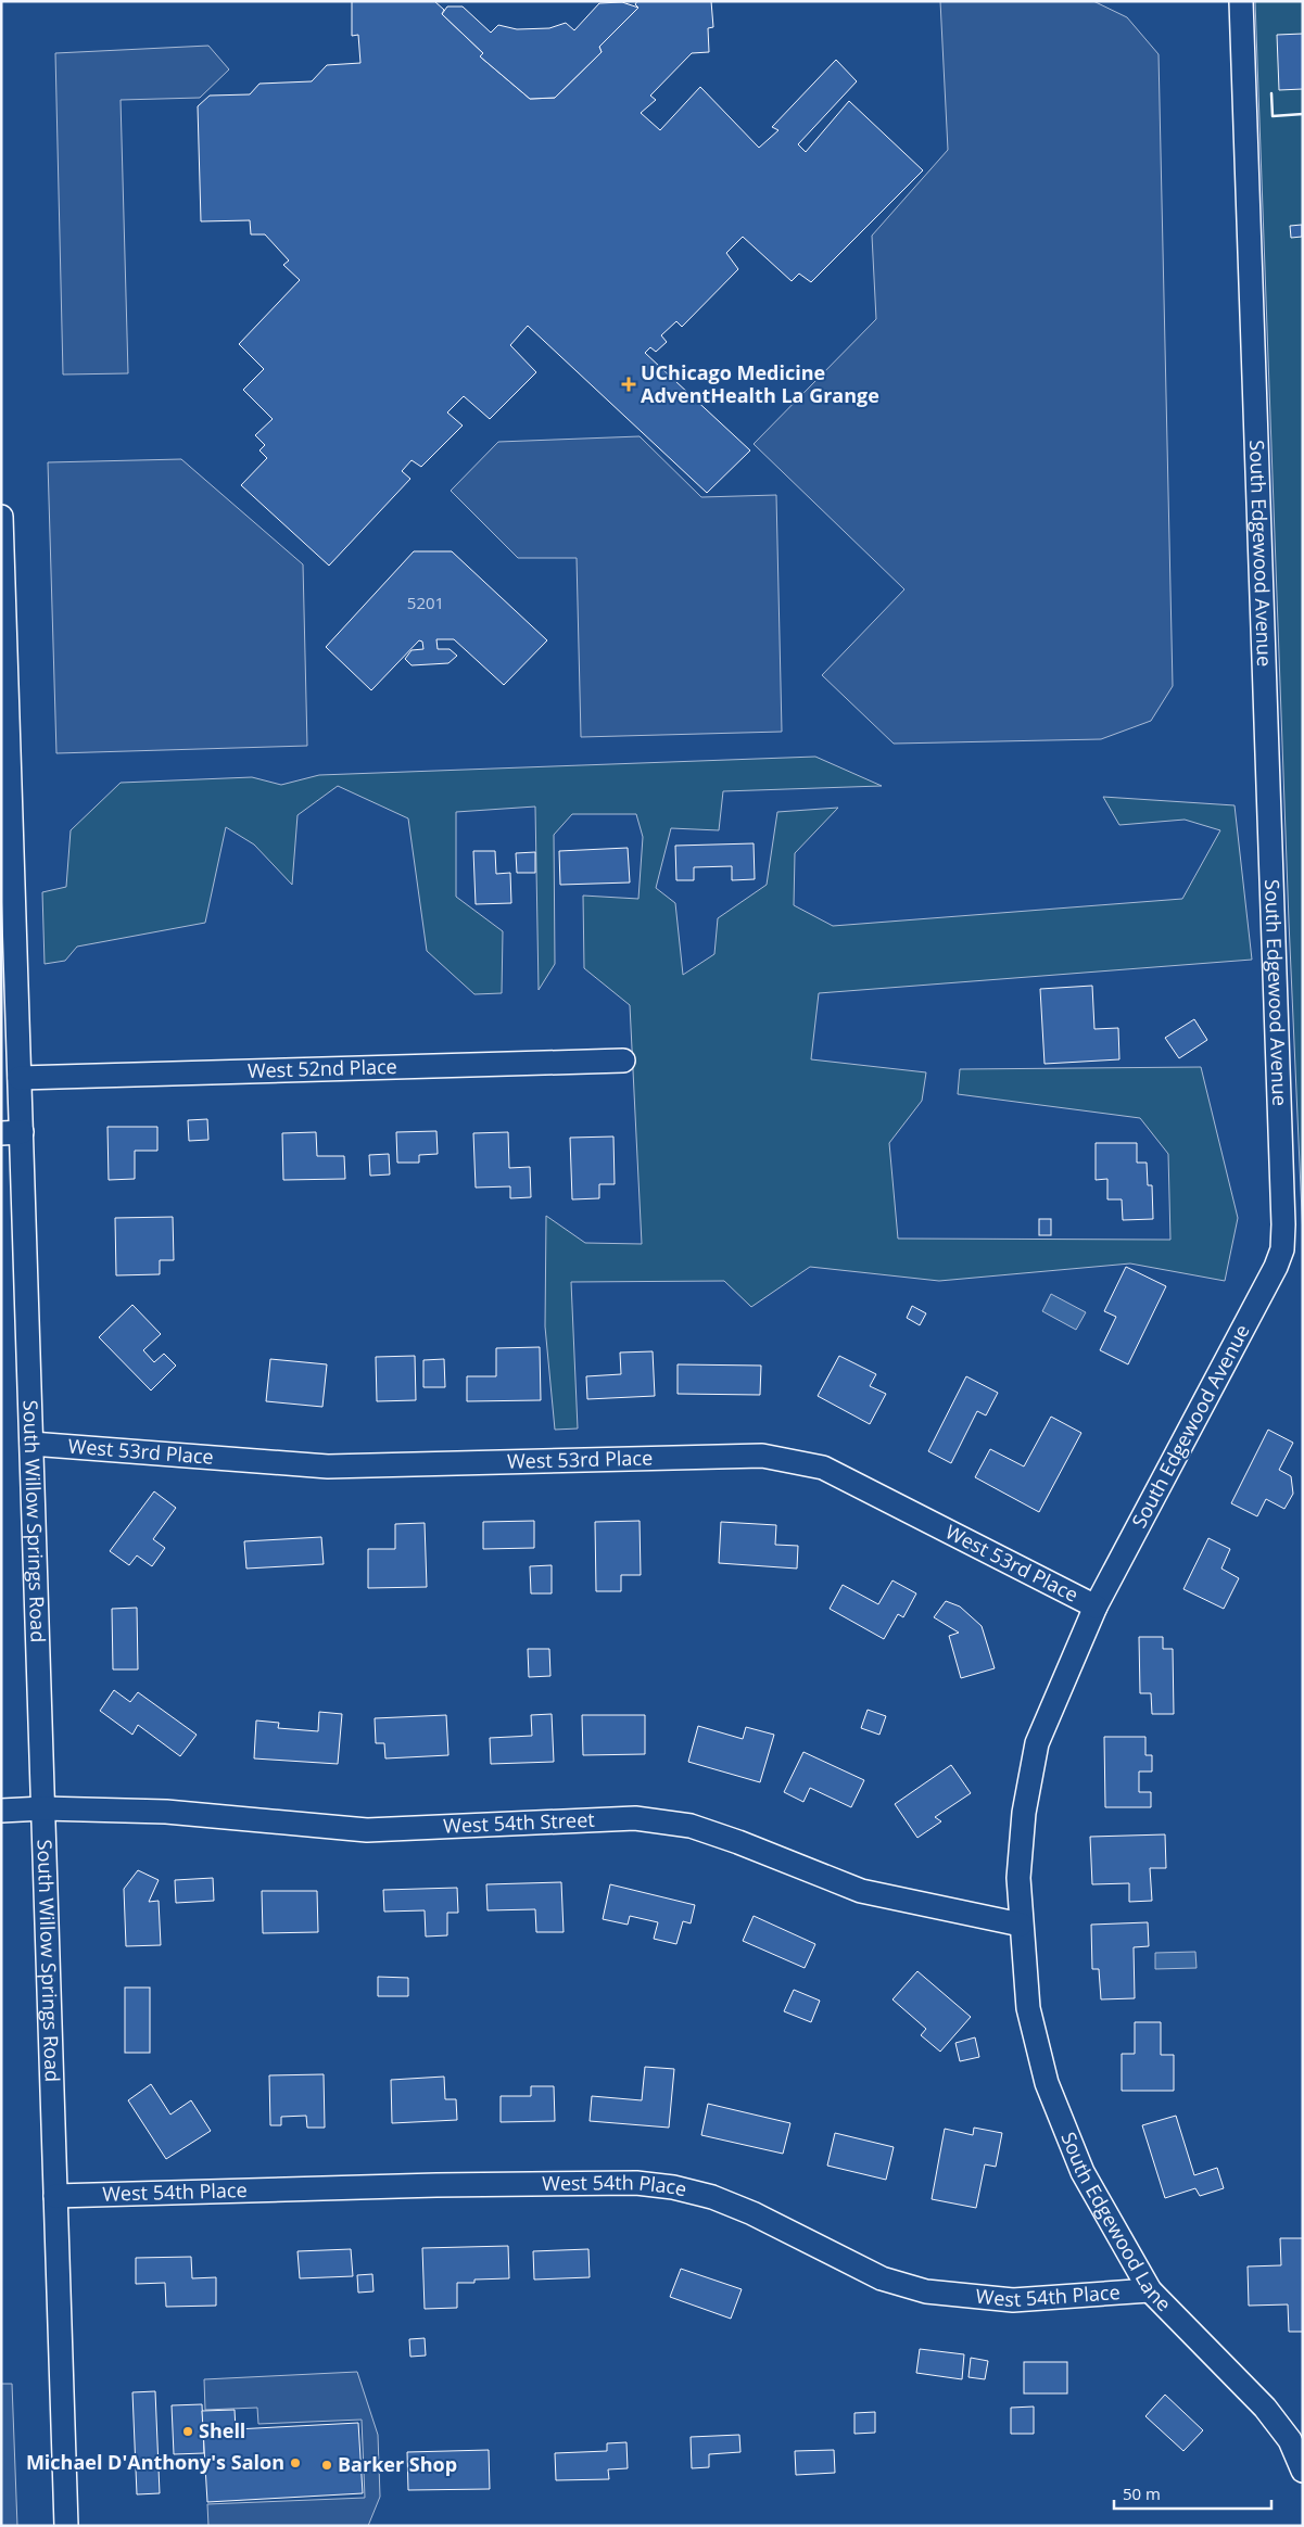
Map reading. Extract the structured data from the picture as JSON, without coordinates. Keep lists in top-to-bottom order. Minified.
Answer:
{"streets":{"street":["South Edgewood Avenue","West 52nd Place","West 53rd Place","South Willow Springs Road","West 54th Street","West 54th Place","South Edgewood Lane"]},"crossings":[["South Edgewood Avenue","West 53rd Place"],["South Edgewood Avenue","West 54th Street"],["South Edgewood Avenue","South Edgewood Lane"],["West 52nd Place","South Willow Springs Road"],["West 53rd Place","South Willow Springs Road"],["South Willow Springs Road","West 54th Street"],["South Willow Springs Road","West 54th Place"],["West 54th Street","South Edgewood Lane"],["West 54th Place","South Edgewood Lane"]],"places":{"health":["UChicago Medicine AdventHealth La Grange"],"other":["Shell","Michael D'Anthony's Salon","Barker Shop"]},"house_numbers":["5201"],"scale_bar":"50 m"}
